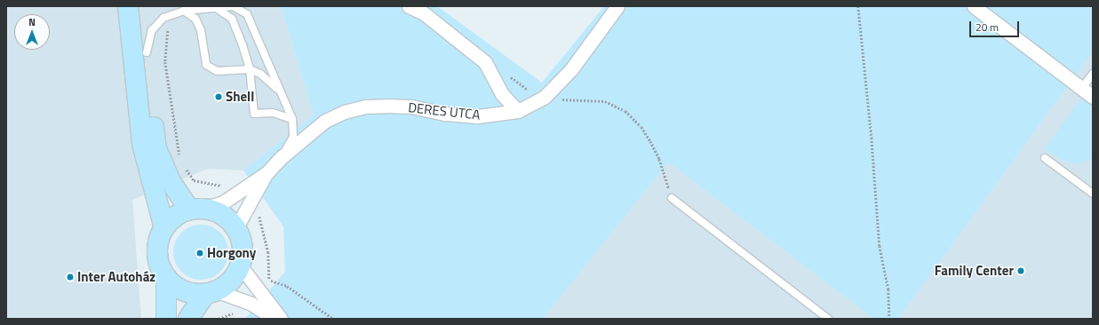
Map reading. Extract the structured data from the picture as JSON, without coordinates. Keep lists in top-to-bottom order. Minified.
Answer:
{"streets":{"street":["DERES UTCA"]},"places":["Shell","Horgony","Family Center","Inter Autoház"],"scale_bar":"20 m","north":"top"}
